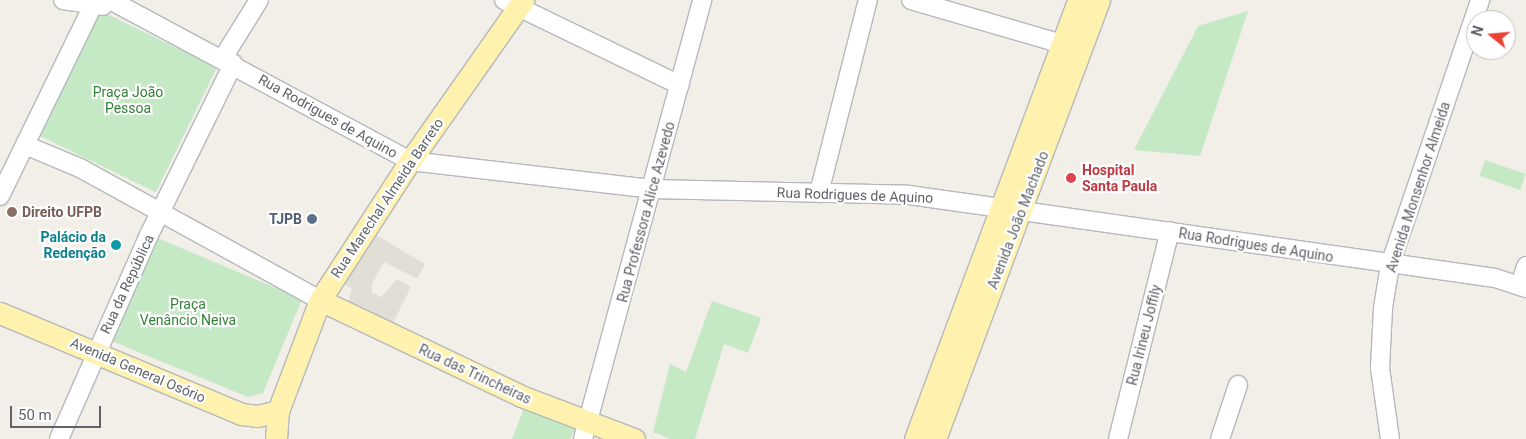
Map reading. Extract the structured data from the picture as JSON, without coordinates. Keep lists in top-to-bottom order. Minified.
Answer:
{"streets":{"main road":["Rua Marechal Almeida Barreto","Avenida João Machado","Avenida General Osório","Rua das Trincheiras"],"street":["Rua Rodrigues de Aquino","Avenida Monsenhor Almeida","Rua Professora Alice Azevedo","Rua da República","Rua Irineu Joffily"]},"crossings":[["Rua Rodrigues de Aquino","Avenida Monsenhor Almeida"],["Rua Rodrigues de Aquino","Rua Marechal Almeida Barreto"],["Rua Rodrigues de Aquino","Rua Professora Alice Azevedo"],["Rua Rodrigues de Aquino","Avenida João Machado"],["Rua Rodrigues de Aquino","Rua Irineu Joffily"],["Rua Marechal Almeida Barreto","Avenida General Osório"],["Rua Marechal Almeida Barreto","Rua das Trincheiras"],["Rua Professora Alice Azevedo","Rua das Trincheiras"],["Rua da República","Avenida General Osório"]],"parks":["Praça João Pessoa","Praça Venâncio Neiva"],"places":["Hospital Santa Paula","Direito UFPB","TJPB","Palácio da Redenção"],"scale_bar":"50 m","north":"left"}
